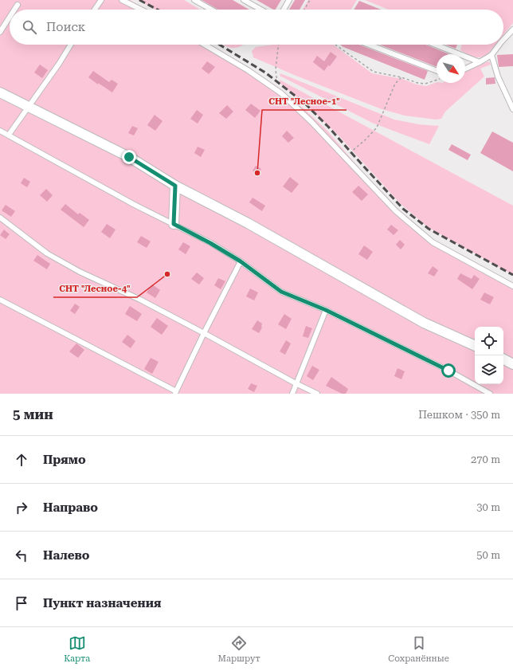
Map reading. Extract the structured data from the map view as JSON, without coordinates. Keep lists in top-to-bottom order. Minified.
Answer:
{"places":["СНТ \"Лесное-1\"","СНТ \"Лесное-4\""],"north":"bottom right","page":{"search":"Поиск","heading":["5 мин","Пешком · 350 m"],"list":[["Прямо","270 m"],["Направо","30 m"],["Налево","50 m"],"Пункт назначения"],"nav":["Карта","Маршрут","Сохранённые"]}}
